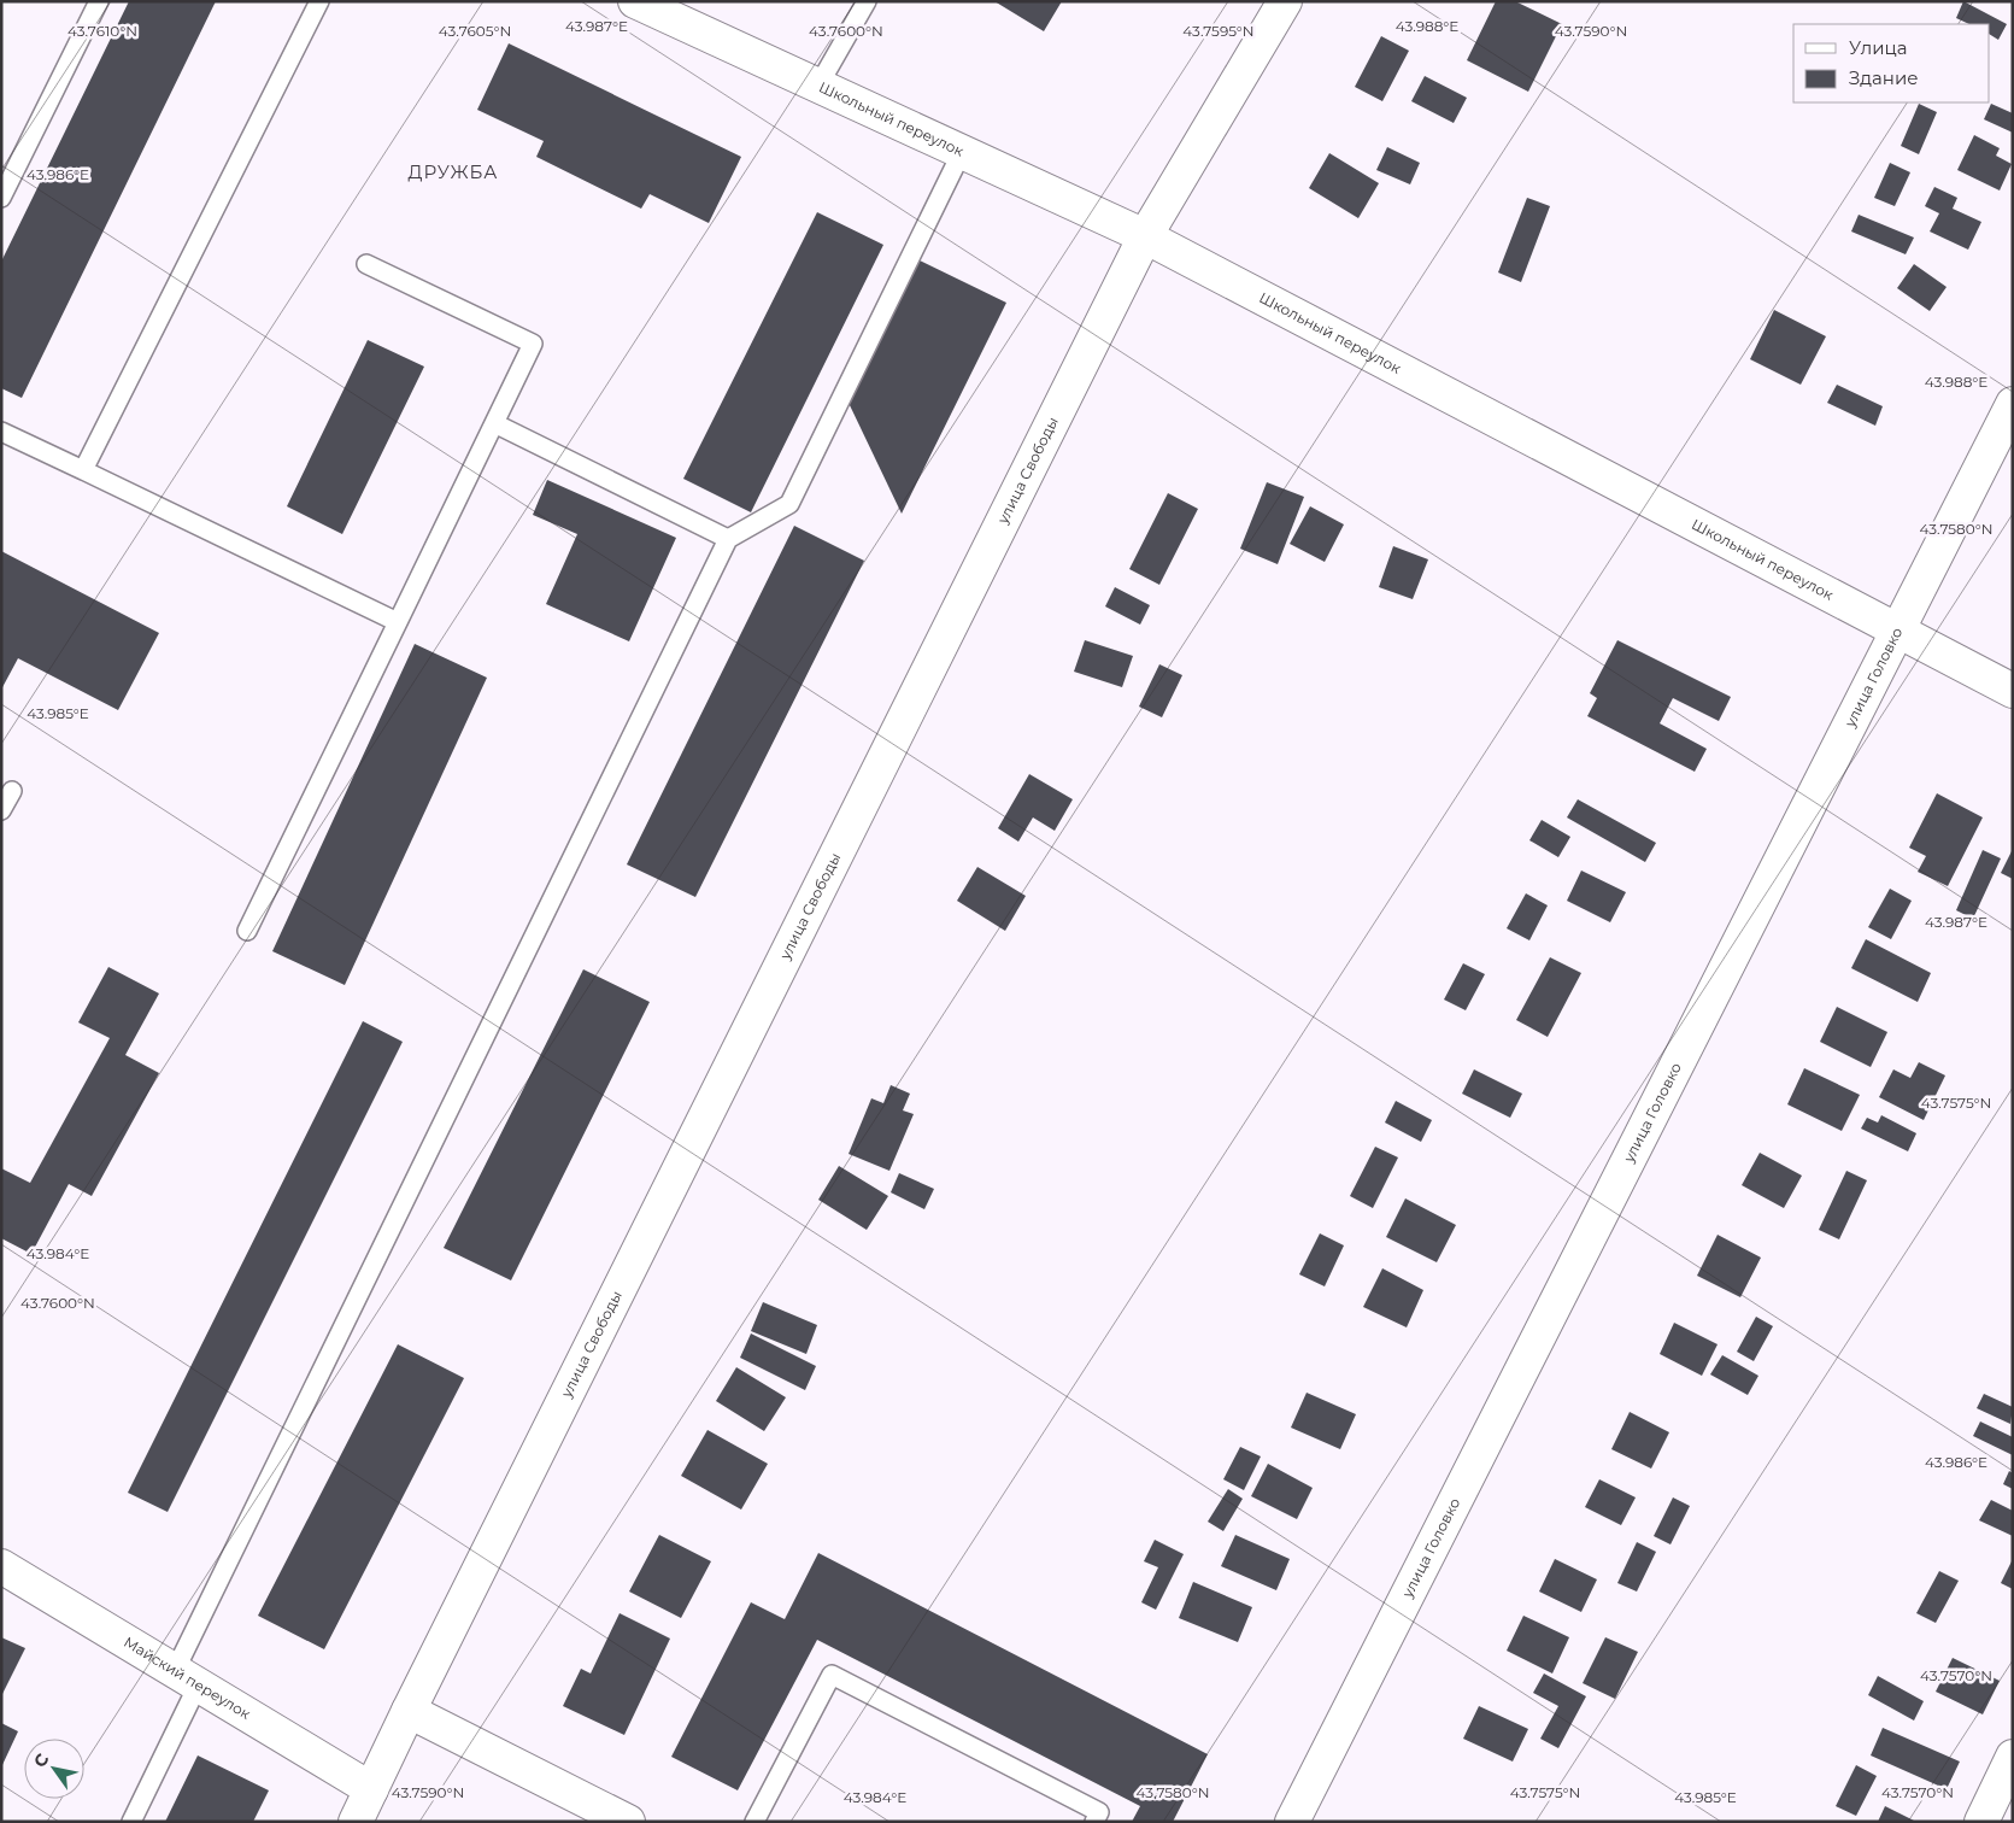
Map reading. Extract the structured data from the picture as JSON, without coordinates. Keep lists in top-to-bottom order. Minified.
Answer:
{"streets":{"street":["Школьный переулок","улица Свободы","улица Головко","Майский переулок"]},"crossings":[["Школьный переулок","улица Свободы"],["Школьный переулок","улица Головко"],["улица Свободы","Майский переулок"]],"districts":["ДРУЖБА"],"legend":["Улица","Здание"],"north":"top left","coordinates":["43.987°E","43.988°E","43.7610°N","43.7605°N","43.7600°N","43.7595°N","43.7590°N","43.986°E","43.7580°N","43.985°E","43.7575°N","43.984°E","43.7570°N"]}
